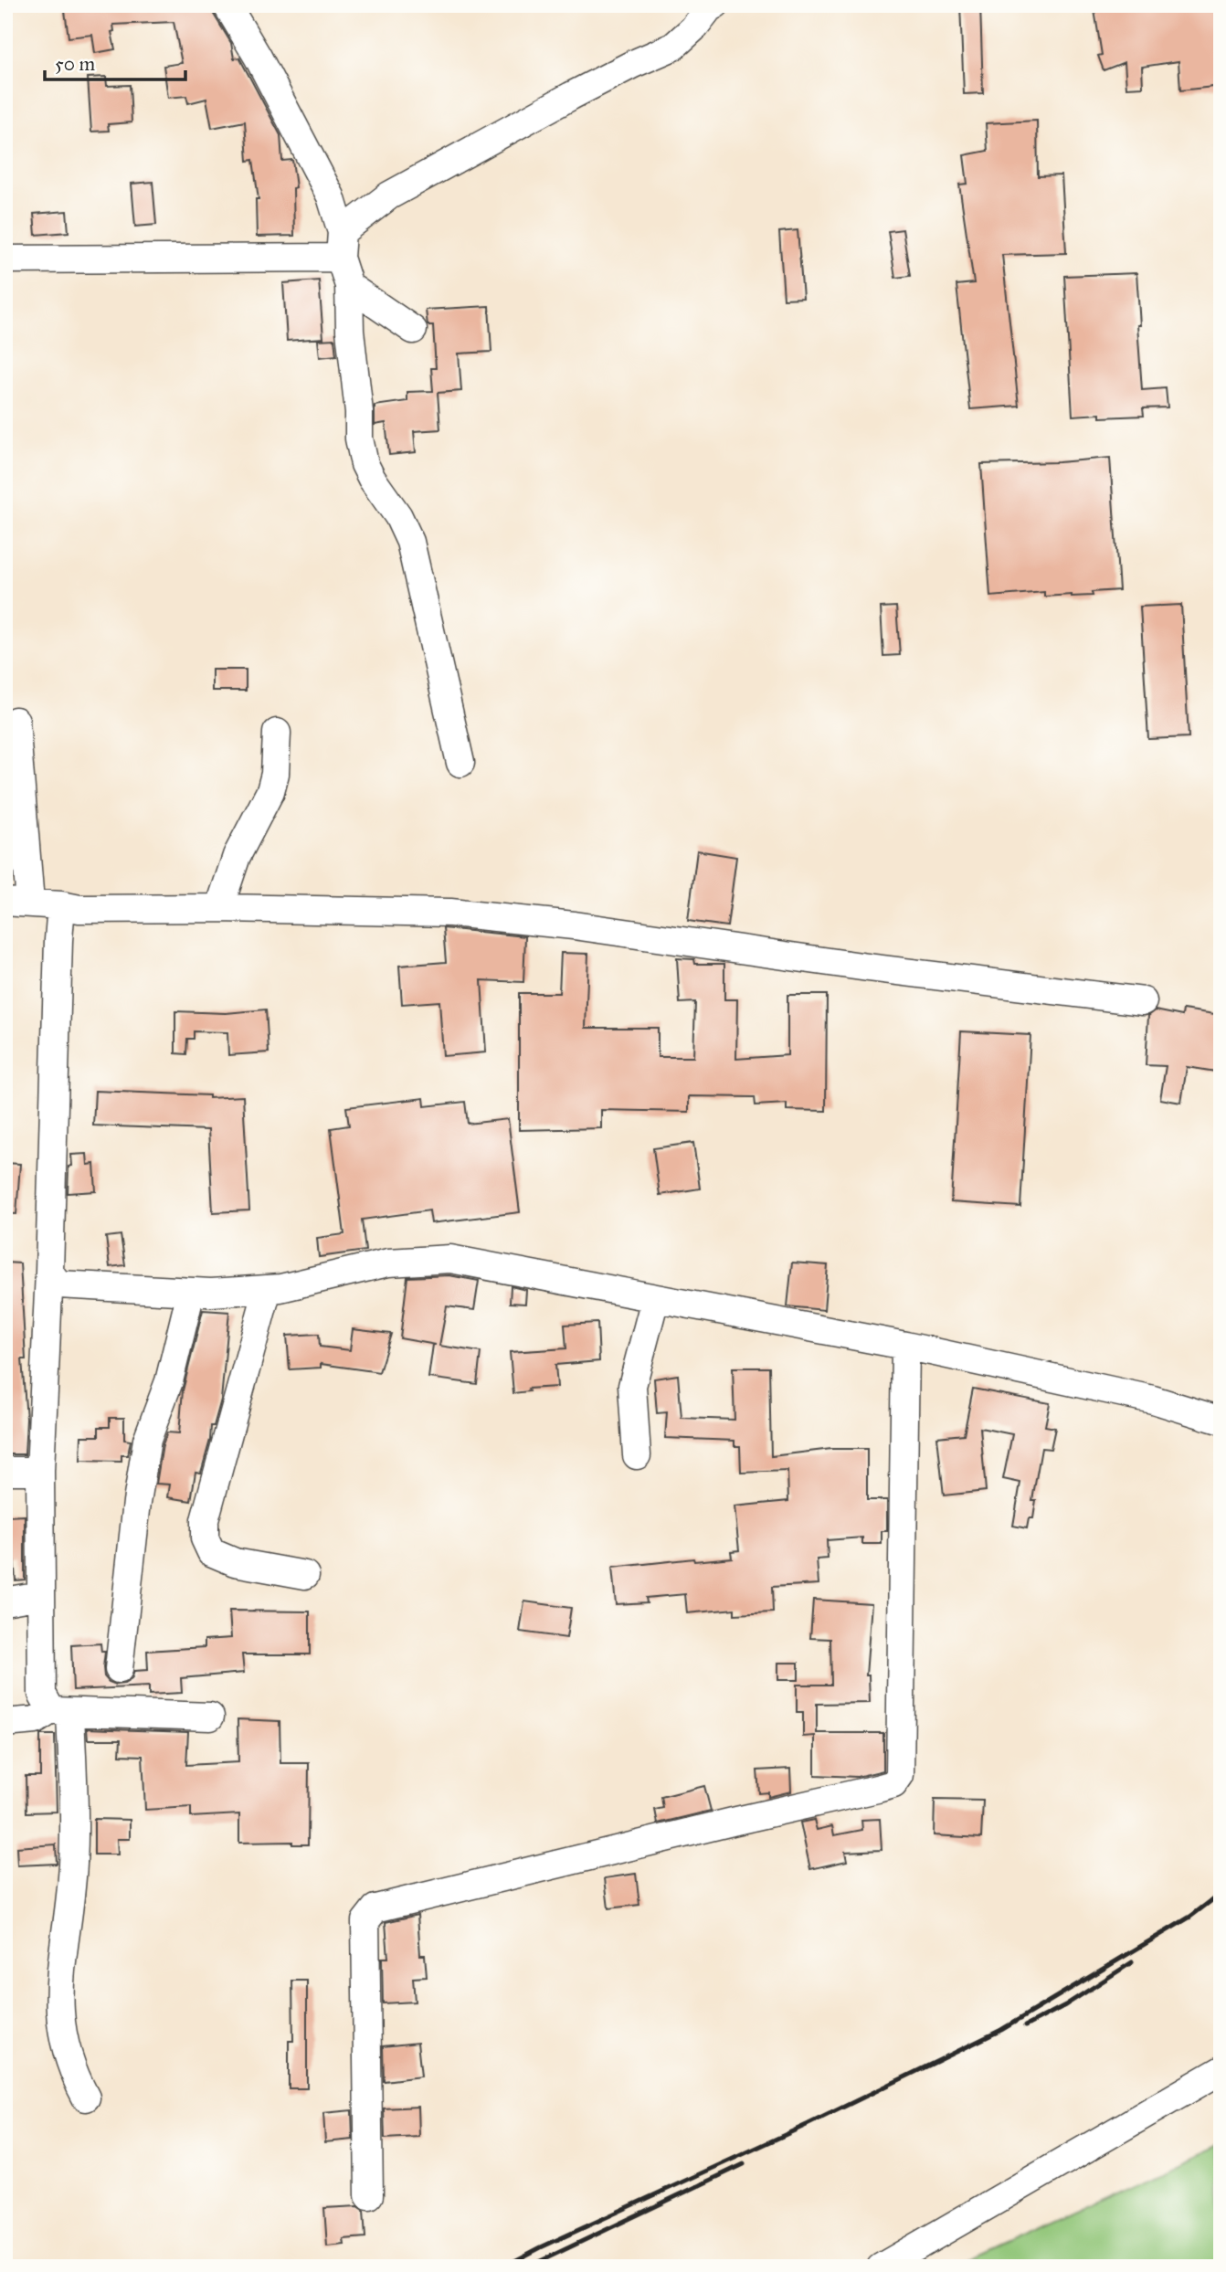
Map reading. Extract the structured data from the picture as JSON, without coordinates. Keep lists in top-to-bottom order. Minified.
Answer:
{"scale_bar":"50 m"}
